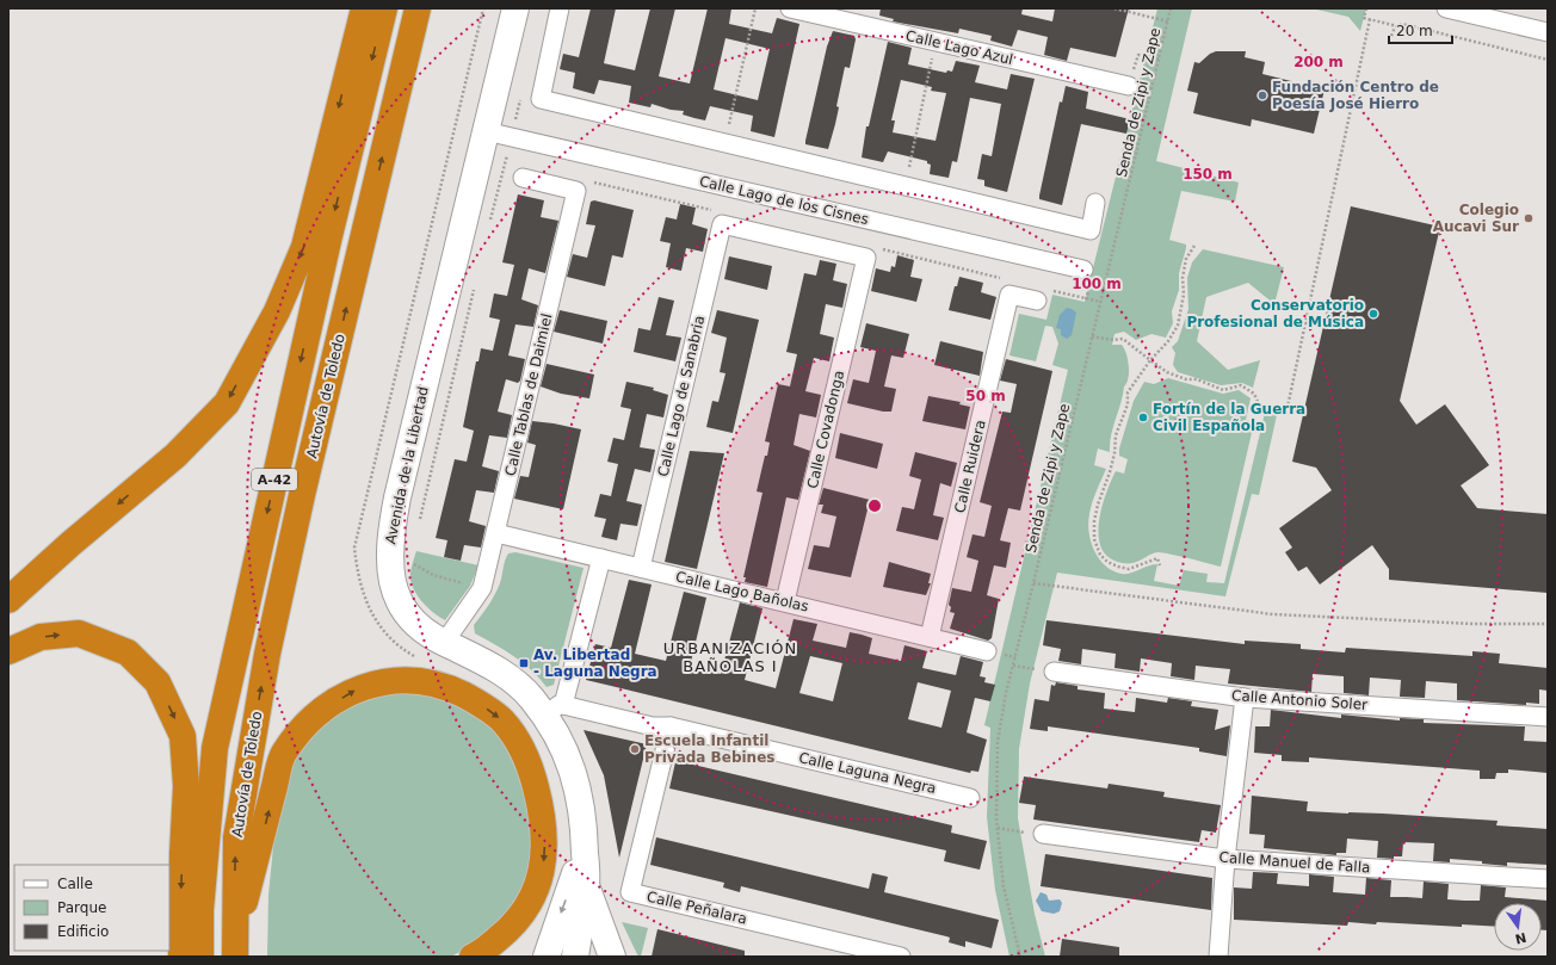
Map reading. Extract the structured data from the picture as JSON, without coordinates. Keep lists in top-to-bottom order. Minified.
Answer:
{"streets":{"highway":["Autovía de Toledo","A-42"],"street":["Calle Lago Azul","Calle Lago de los Cisnes","Calle Tablas de Daimiel","Calle Lago de Sanabria","Calle Covadonga","Avenida de la Libertad","Calle Ruidera","Calle Lago Bañolas","Calle Antonio Soler","Calle Laguna Negra","Calle Manuel de Falla","Calle Peñalara"],"path":["Senda de Zipi y Zape"]},"crossings":[["Calle Lago de los Cisnes","Avenida de la Libertad"],["Calle Tablas de Daimiel","Avenida de la Libertad"],["Calle Tablas de Daimiel","Calle Lago Bañolas"],["Calle Lago de Sanabria","Calle Covadonga"],["Calle Lago de Sanabria","Calle Lago Bañolas"],["Calle Covadonga","Calle Lago Bañolas"],["Avenida de la Libertad","Calle Laguna Negra"],["Calle Ruidera","Calle Lago Bañolas"],["Calle Laguna Negra","Calle Peñalara"]],"districts":["URBANIZACIÓN BAÑOLAS I"],"places":{"other":["Fundación Centro de Poesía José Hierro","Colegio Aucavi Sur","Conservatorio Profesional de Música","Fortín de la Guerra Civil Española","Escuela Infantil Privada Bebines"],"transit":["Av. Libertad - Laguna Negra"]},"legend":["Calle","Parque","Edificio"],"scale_bar":"20 m","north":"bottom","rings":["200 m","150 m","100 m","50 m"]}
